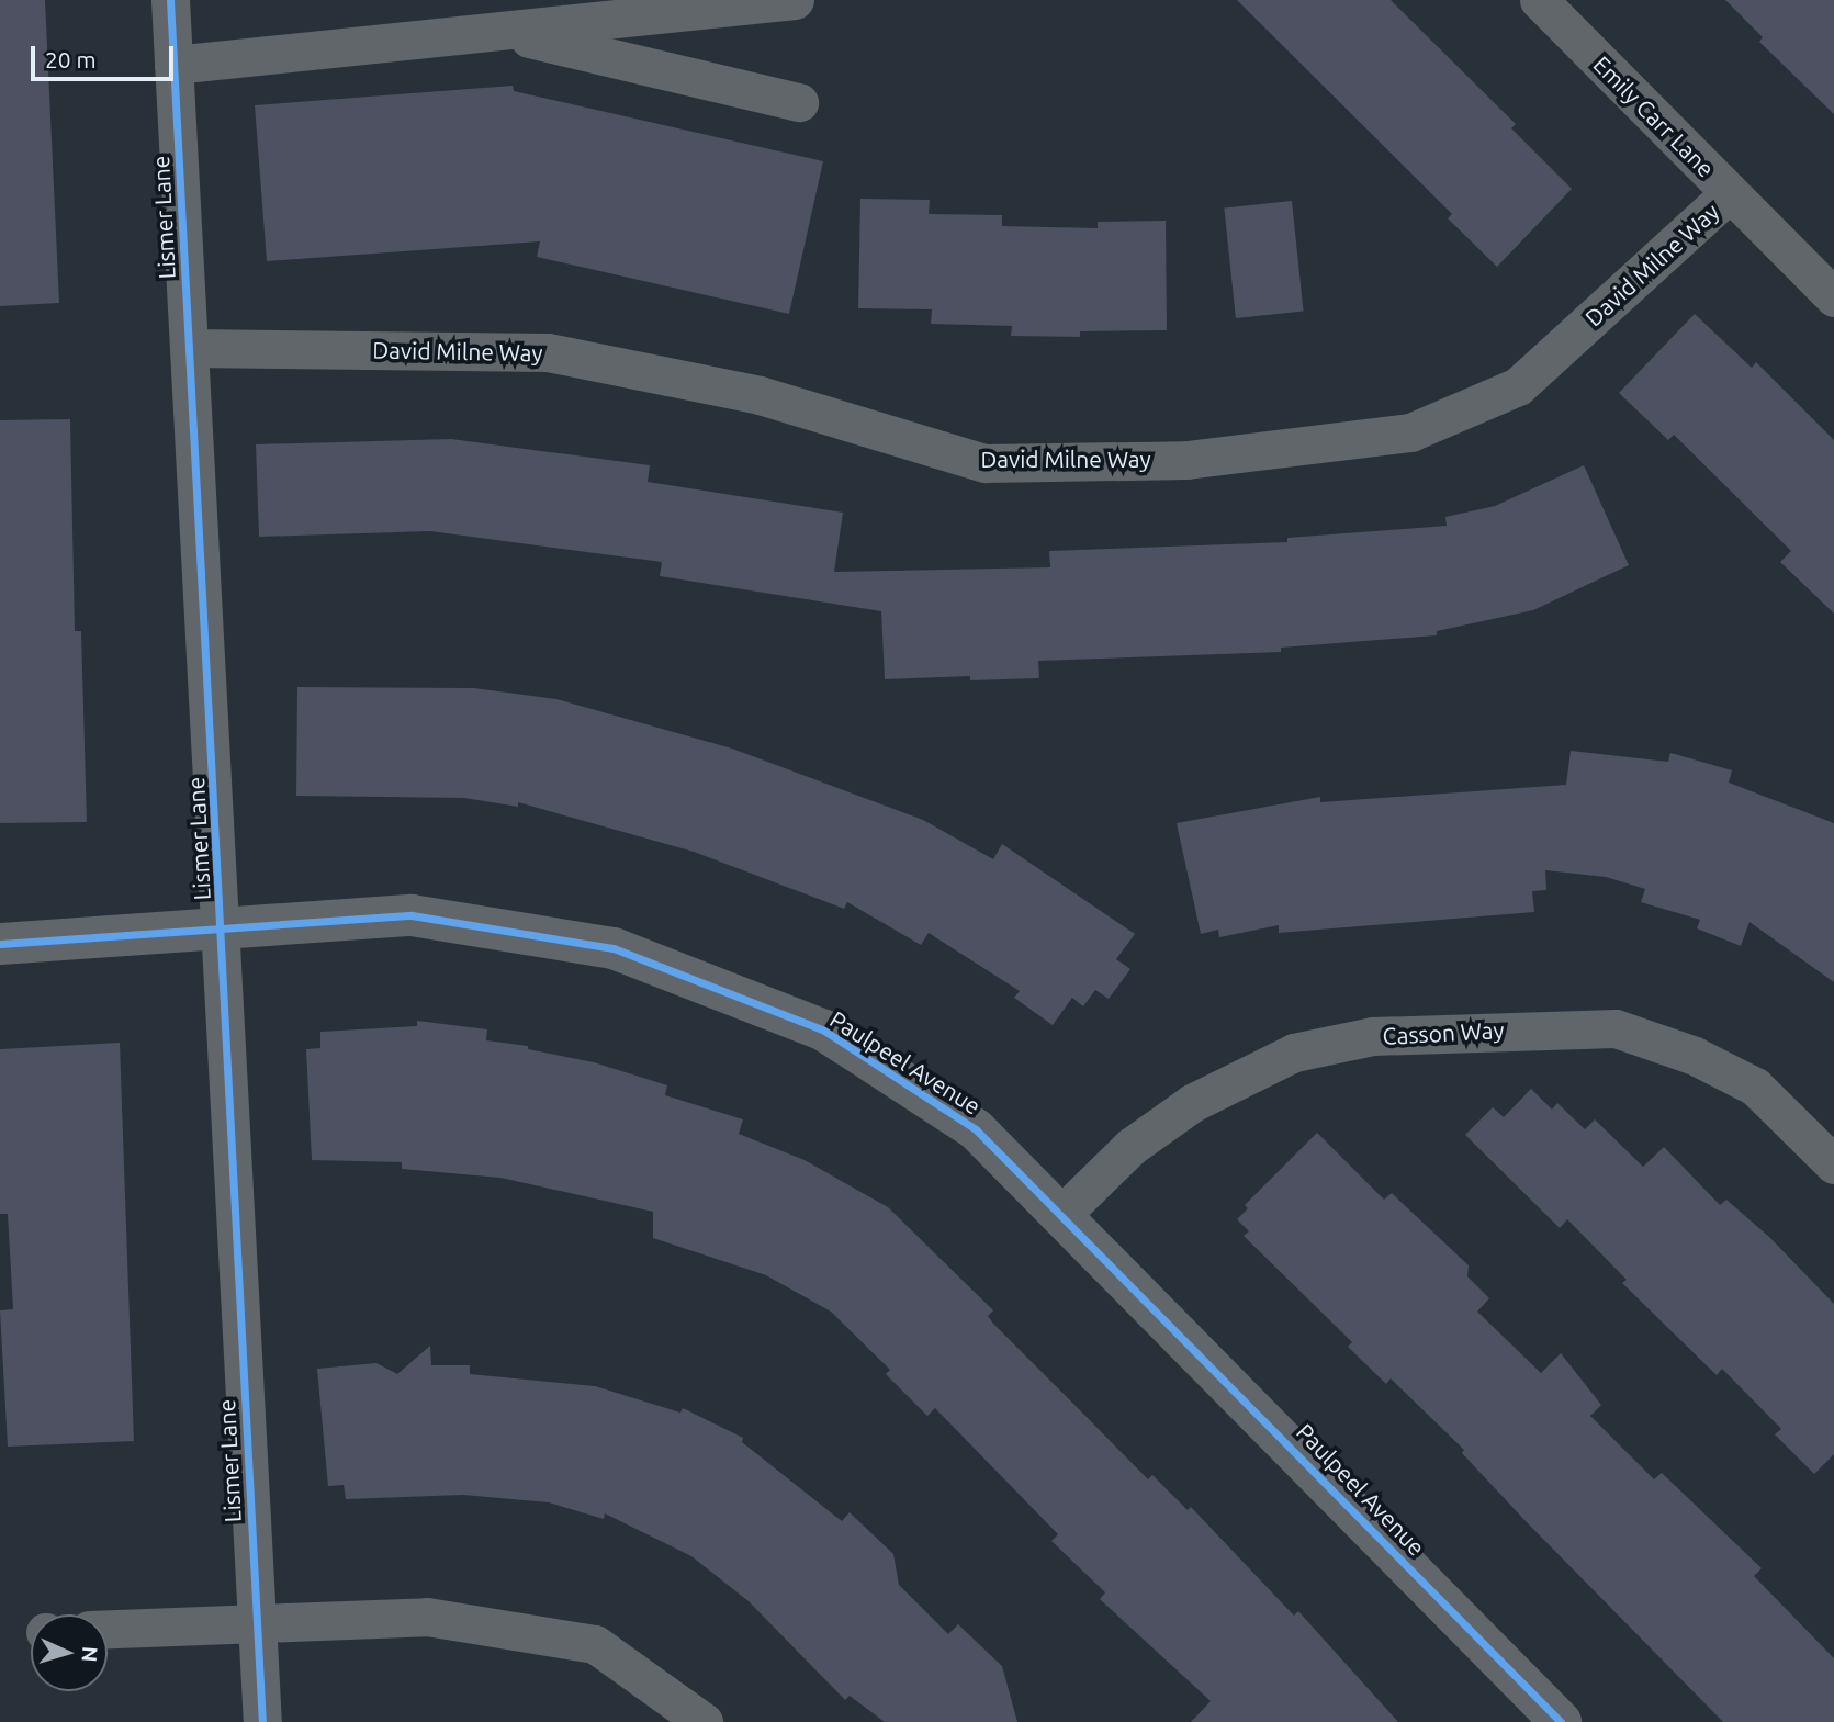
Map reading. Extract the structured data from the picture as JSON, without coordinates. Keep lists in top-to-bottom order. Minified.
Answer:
{"streets":{"street":["Emily Carr Lane","Lismer Lane","David Milne Way","Casson Way","Paulpeel Avenue"]},"crossings":[["Emily Carr Lane","David Milne Way"],["Lismer Lane","David Milne Way"],["Lismer Lane","Paulpeel Avenue"],["Casson Way","Paulpeel Avenue"]],"scale_bar":"20 m","north":"right"}
